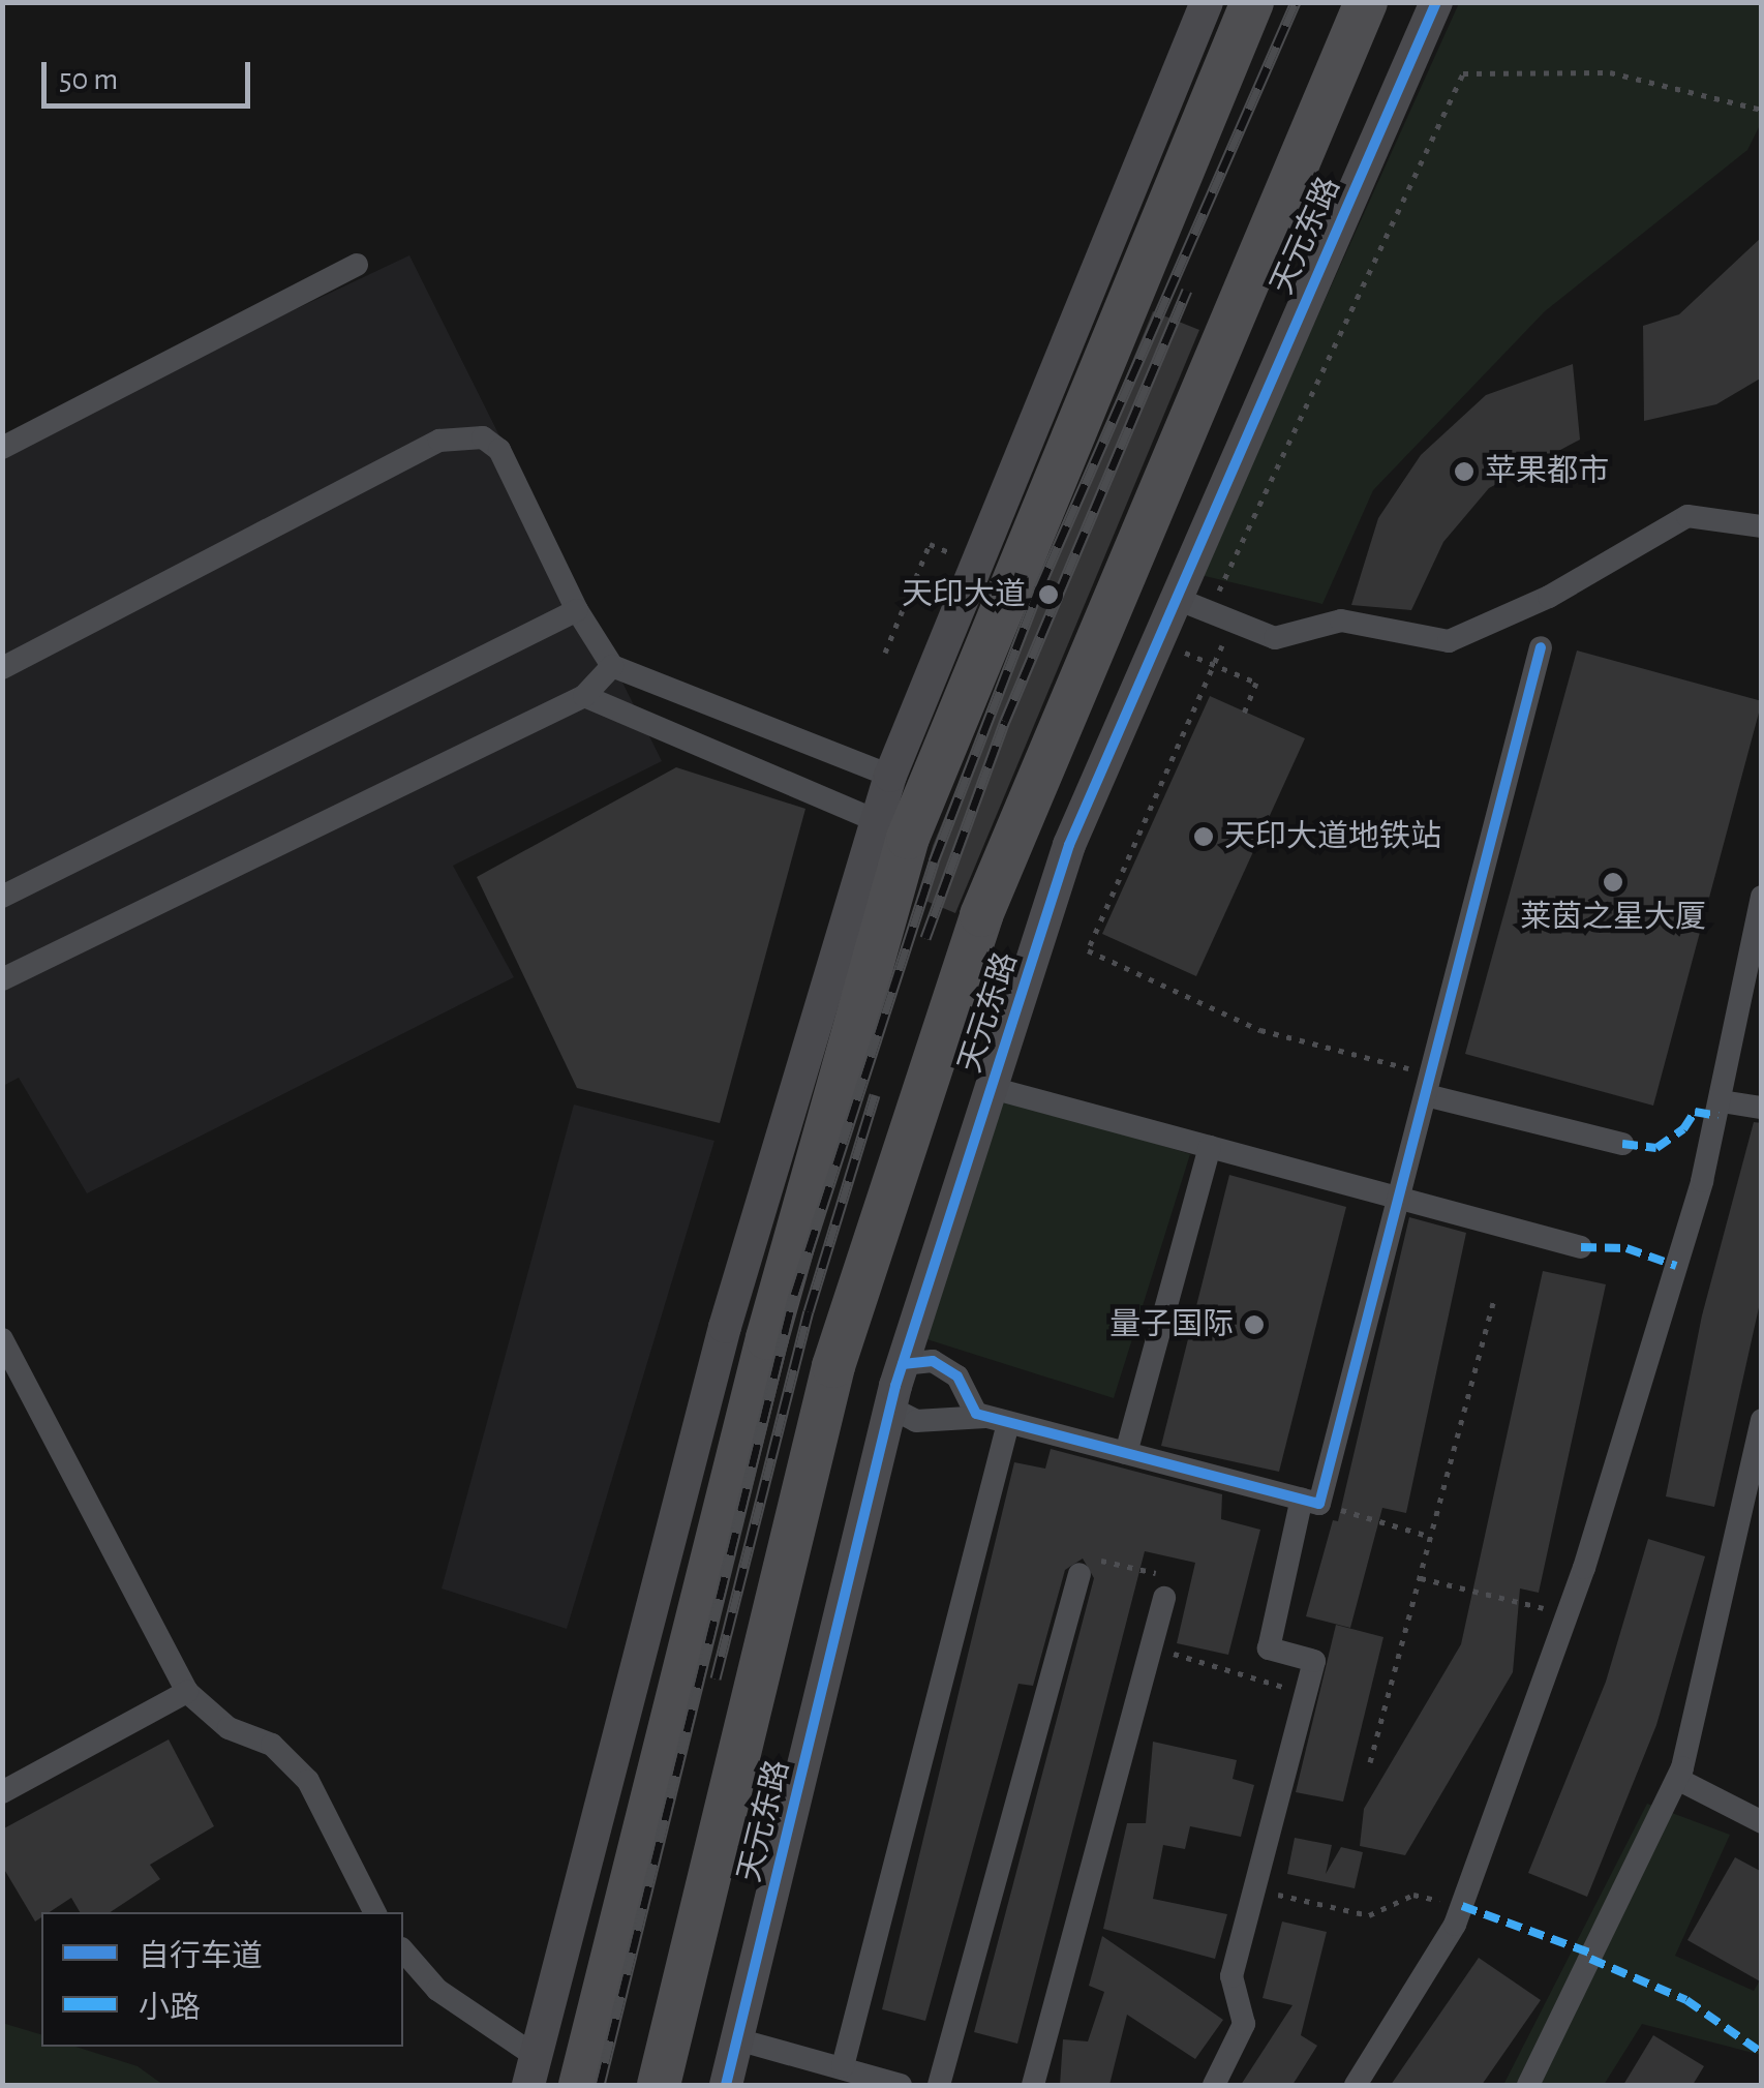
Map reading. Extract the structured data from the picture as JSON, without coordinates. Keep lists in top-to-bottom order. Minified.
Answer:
{"streets":{"highway":["天元东路"]},"places":["苹果都市","天印大道","天印大道地铁站","莱茵之星大厦","量子国际"],"legend":["自行车道","小路"],"scale_bar":"50 m"}
